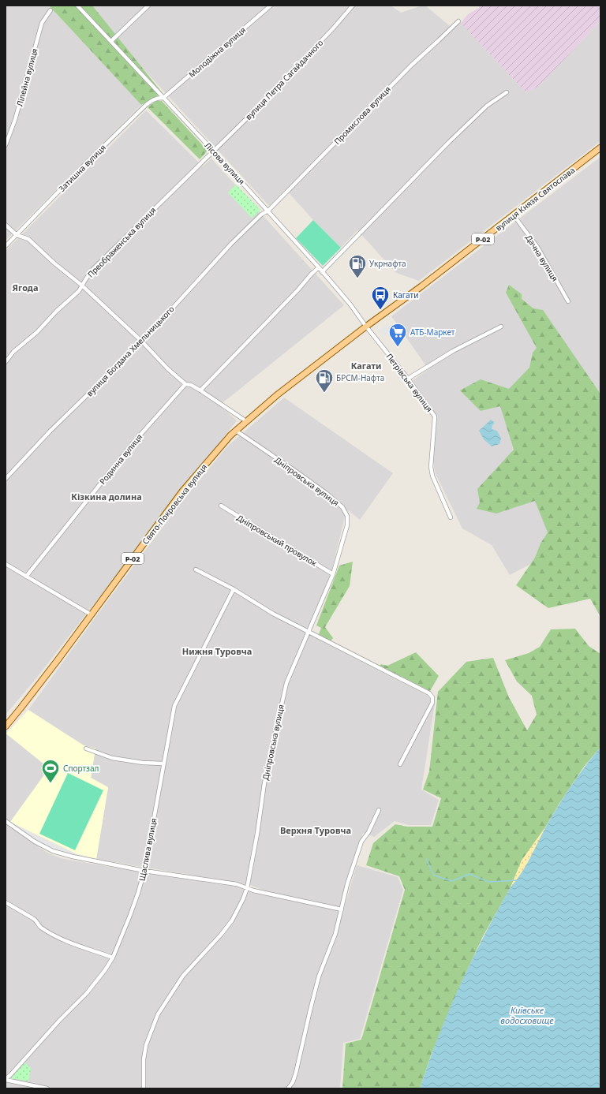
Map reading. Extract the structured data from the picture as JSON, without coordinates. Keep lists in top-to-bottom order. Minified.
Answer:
{"streets":{"main road":["вулиця Князя Святослава","Р-02","Свято-Покровська вулиця"],"street":["Молодіжна вулиця","Лілейна вулиця","вулиця Петра Сагайдачного","Промислова вулиця","Лісова вулиця","Затишна вулиця","Преображенська вулиця","Дачна вулиця","вулиця Богдана Хмельницького","Петрівська вулиця","Родинна вулиця","Дніпровська вулиця","Дніпровський провулок","Щаслива вулиця"]},"crossings":[["Молодіжна вулиця","Лісова вулиця"],["Молодіжна вулиця","Затишна вулиця"],["вулиця Петра Сагайдачного","Лісова вулиця"],["вулиця Петра Сагайдачного","Преображенська вулиця"],["Промислова вулиця","Лісова вулиця"],["Промислова вулиця","вулиця Богдана Хмельницького"],["Лісова вулиця","Затишна вулиця"],["Лісова вулиця","вулиця Князя Святослава"],["Лісова вулиця","Преображенська вулиця"],["Лісова вулиця","вулиця Богдана Хмельницького"],["Лісова вулиця","Петрівська вулиця"],["Лісова вулиця","Свято-Покровська вулиця"],["вулиця Князя Святослава","Дачна вулиця"],["вулиця Князя Святослава","Петрівська вулиця"],["вулиця Князя Святослава","Свято-Покровська вулиця"],["Петрівська вулиця","Свято-Покровська вулиця"],["Дніпровська вулиця","Свято-Покровська вулиця"],["Дніпровська вулиця","Дніпровський провулок"]],"districts":["Ягода","Кагати","Кізкина долина","Нижня Туровча","Верхня Туровча"],"water":["Київське водосховище"],"places":{"fuel station":["Укрнафта","БРСМ-Нафта"],"bus stop":["Кагати"],"supermarket":["АТБ-Маркет"],"sports":["Спортзал"]}}
